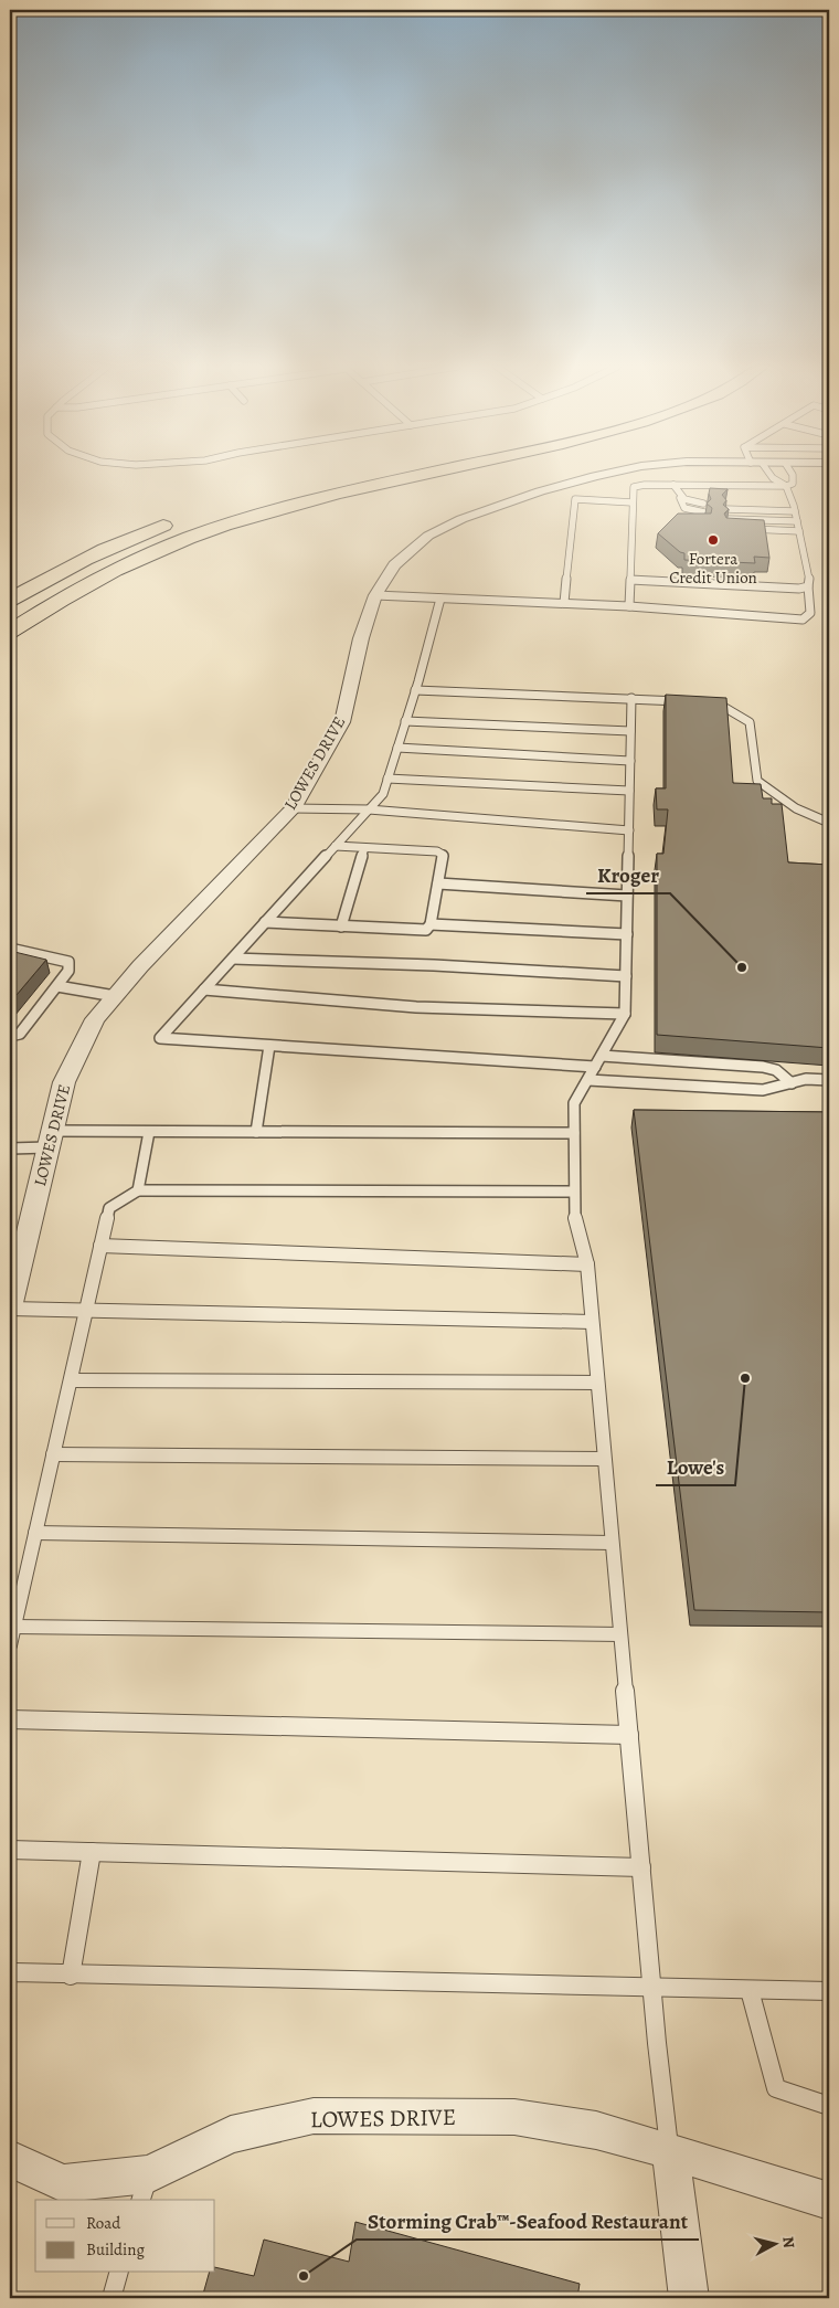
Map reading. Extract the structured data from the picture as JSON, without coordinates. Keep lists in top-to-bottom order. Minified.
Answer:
{"streets":{"street":["LOWES DRIVE"]},"places":["Fortera Credit Union","Kroger","Lowe's","Storming Crab™-Seafood Restaurant"],"legend":["Road","Building"],"north":"right"}
